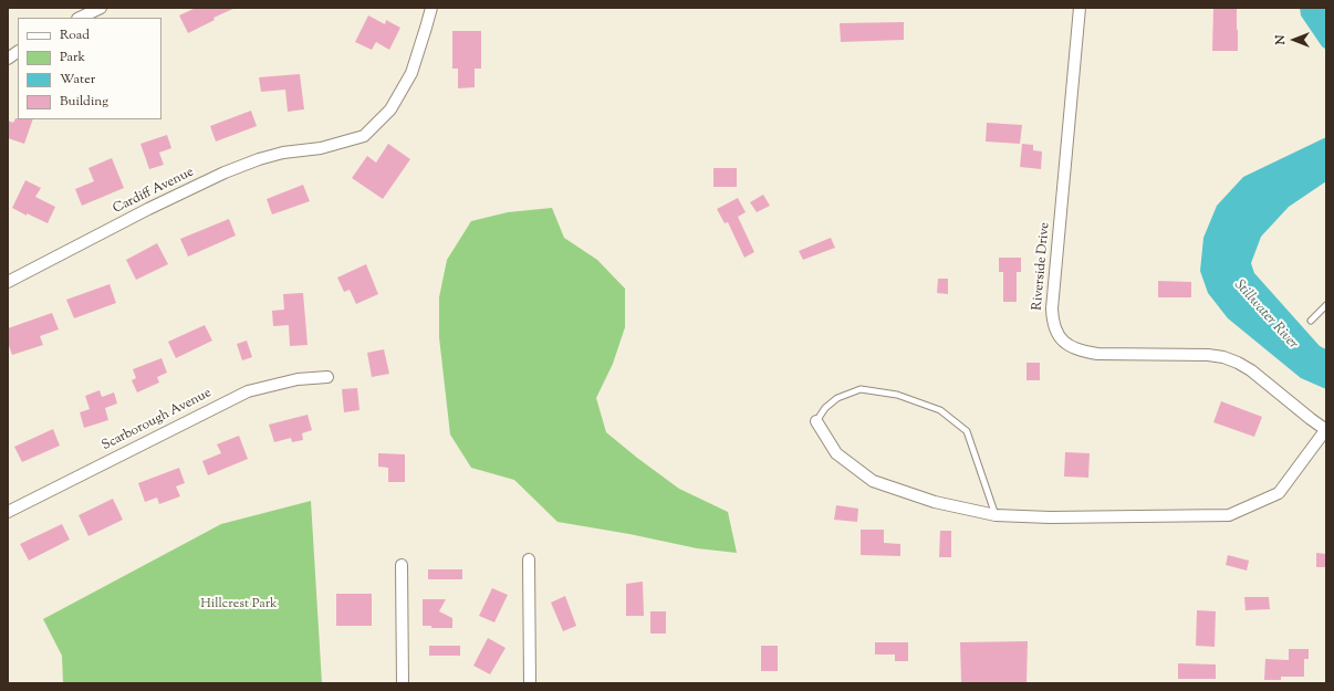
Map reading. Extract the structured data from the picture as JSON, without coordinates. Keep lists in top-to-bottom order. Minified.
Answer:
{"streets":{"street":["Cardiff Avenue","Riverside Drive","Scarborough Avenue"]},"water":["Stillwater River"],"parks":["Hillcrest Park"],"legend":["Road","Park","Water","Building"],"north":"left"}
